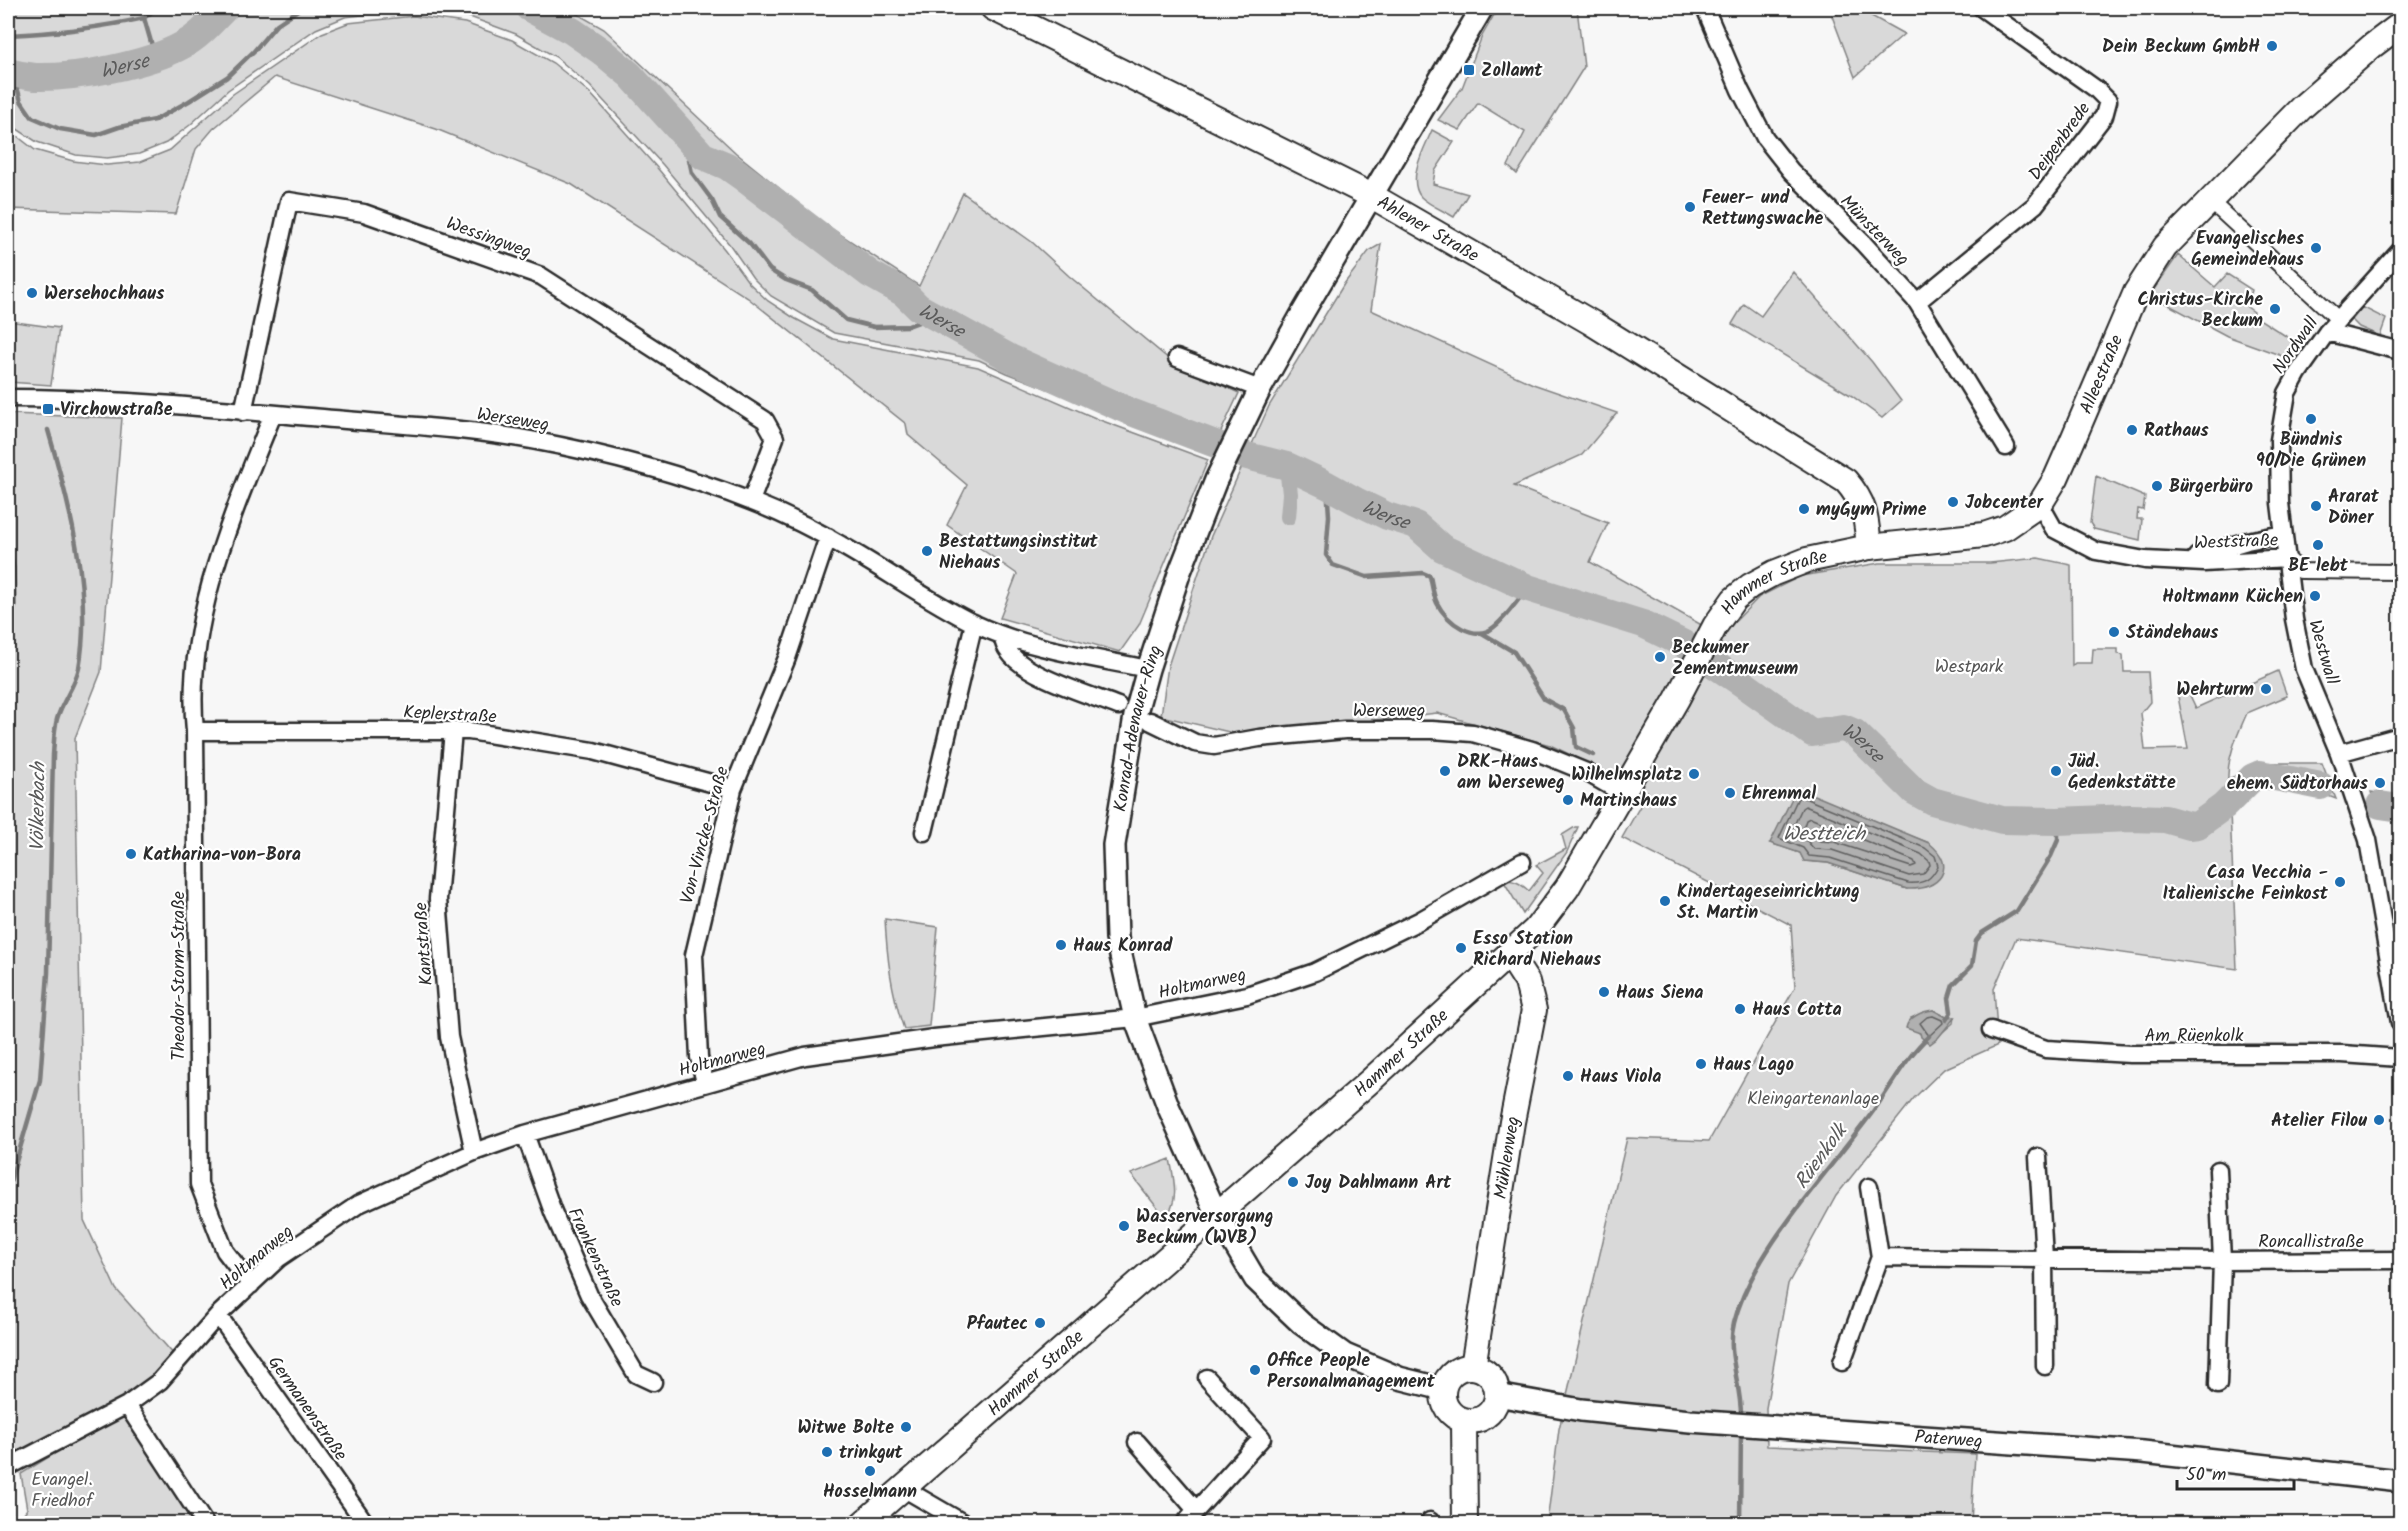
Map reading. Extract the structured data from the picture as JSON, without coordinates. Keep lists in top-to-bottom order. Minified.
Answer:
{"streets":{"main road":["Ahlener Straße","Alleestraße","Hammer Straße","Mühlenweg"],"street":["Deipenbrede","Münsterweg","Wessingweg","Nordwall","Werseweg","Weststraße","Westwall","Keplerstraße","Konrad-Adenauer-Ring","Von-Vincke-Straße","Kantstraße","Theodor-Storm-Straße","Holtmarweg","Am Rüenkolk","Roncallistraße","Frankenstraße","Germanenstraße","Paterweg"]},"crossings":[["Deipenbrede","Münsterweg"],["Ahlener Straße","Alleestraße"],["Ahlener Straße","Hammer Straße"],["Ahlener Straße","Konrad-Adenauer-Ring"],["Wessingweg","Werseweg"],["Nordwall","Weststraße"],["Nordwall","Westwall"],["Alleestraße","Weststraße"],["Alleestraße","Hammer Straße"],["Werseweg","Hammer Straße"],["Werseweg","Konrad-Adenauer-Ring"],["Werseweg","Von-Vincke-Straße"],["Werseweg","Theodor-Storm-Straße"],["Weststraße","Westwall"],["Hammer Straße","Konrad-Adenauer-Ring"],["Hammer Straße","Mühlenweg"],["Keplerstraße","Von-Vincke-Straße"],["Keplerstraße","Kantstraße"],["Keplerstraße","Theodor-Storm-Straße"],["Konrad-Adenauer-Ring","Holtmarweg"],["Konrad-Adenauer-Ring","Mühlenweg"],["Konrad-Adenauer-Ring","Paterweg"],["Von-Vincke-Straße","Holtmarweg"],["Kantstraße","Holtmarweg"],["Theodor-Storm-Straße","Holtmarweg"],["Holtmarweg","Frankenstraße"],["Holtmarweg","Germanenstraße"],["Mühlenweg","Paterweg"]],"water":["Werse","Völkerbach","Westteich","Rüenkolk"],"parks":["Westpark","Kleingartenanlage","Evangel. Friedhof"],"places":{"other":["Dein Beckum GmbH","Feuer- und Rettungswache","Evangelisches Gemeindehaus","Wersehochhaus","Christus-Kirche Beckum","Bündnis 90/Die Grünen","Rathaus","Bürgerbüro","Jobcenter","Ararat Döner","myGym Prime","BE lebt","Bestattungsinstitut Niehaus","Holtmann Küchen","Ständehaus","Beckumer Zementmuseum","Wehrturm","DRK-Haus am Werseweg","Jüd. Gedenkstätte","Wilhelmsplatz","ehem. Südtorhaus","Ehrenmal","Martinshaus","Katharina-von-Bora","Casa Vecchia - Italienische Feinkost","Kindertageseinrichtung St. Martin","Haus Konrad","Esso Station Richard Niehaus","Haus Siena","Haus Cotta","Haus Lago","Haus Viola","Atelier Filou","Joy Dahlmann Art","Wasserversorgung Beckum (WVB)","Pfautec","Office People Personalmanagement","Witwe Bolte","trinkgut","Hosselmann"],"transit":["Zollamt","Virchowstraße"]},"scale_bar":"50 m"}
